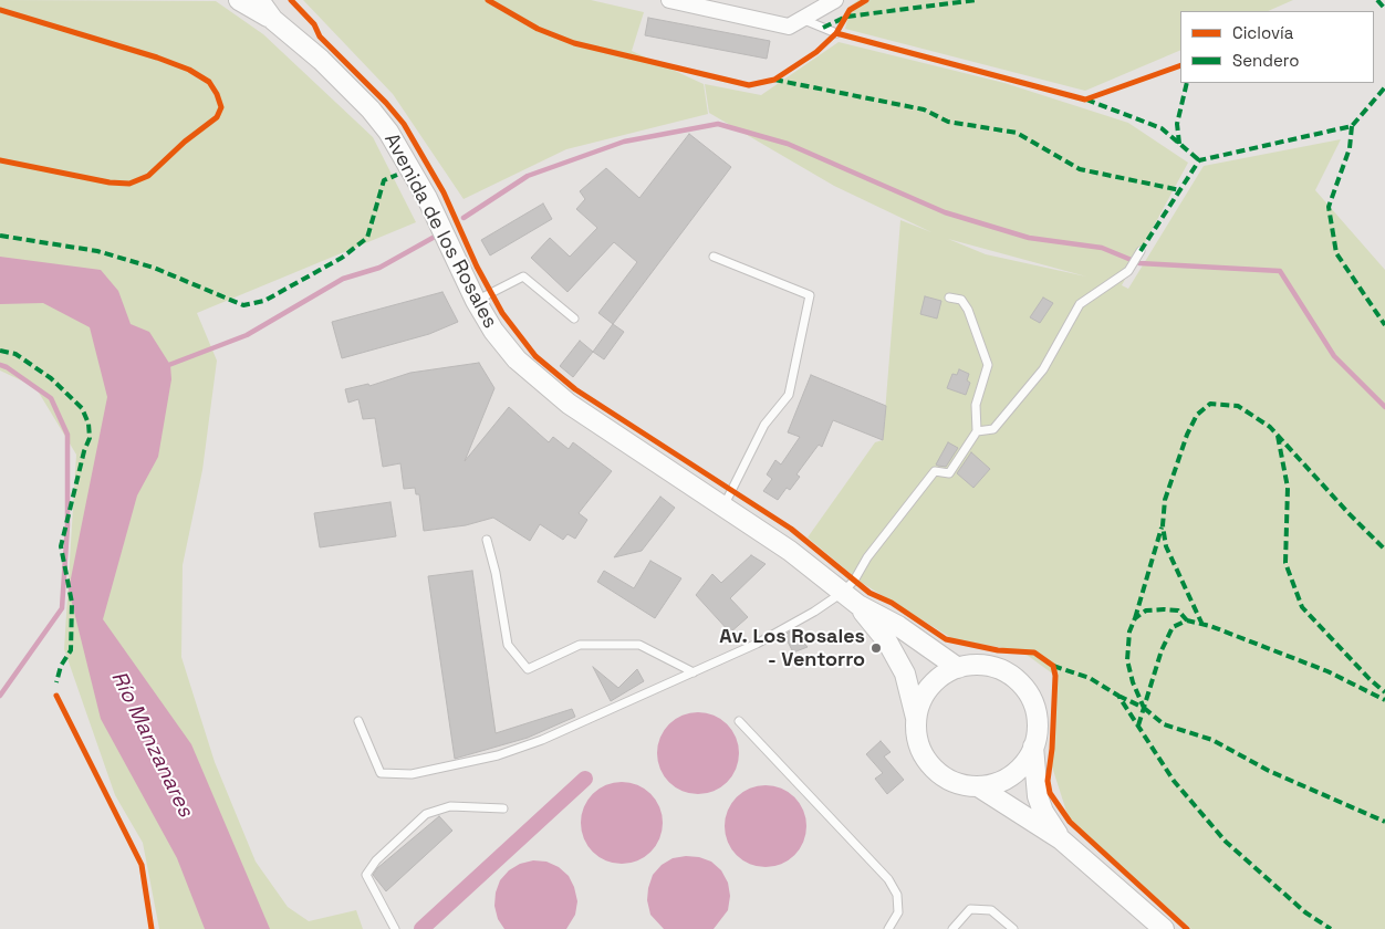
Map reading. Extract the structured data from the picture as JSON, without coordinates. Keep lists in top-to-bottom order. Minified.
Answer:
{"streets":{"street":["Avenida de los Rosales"]},"water":["Río Manzanares"],"places":["Av. Los Rosales - Ventorro"],"legend":["Ciclovía","Sendero"]}
